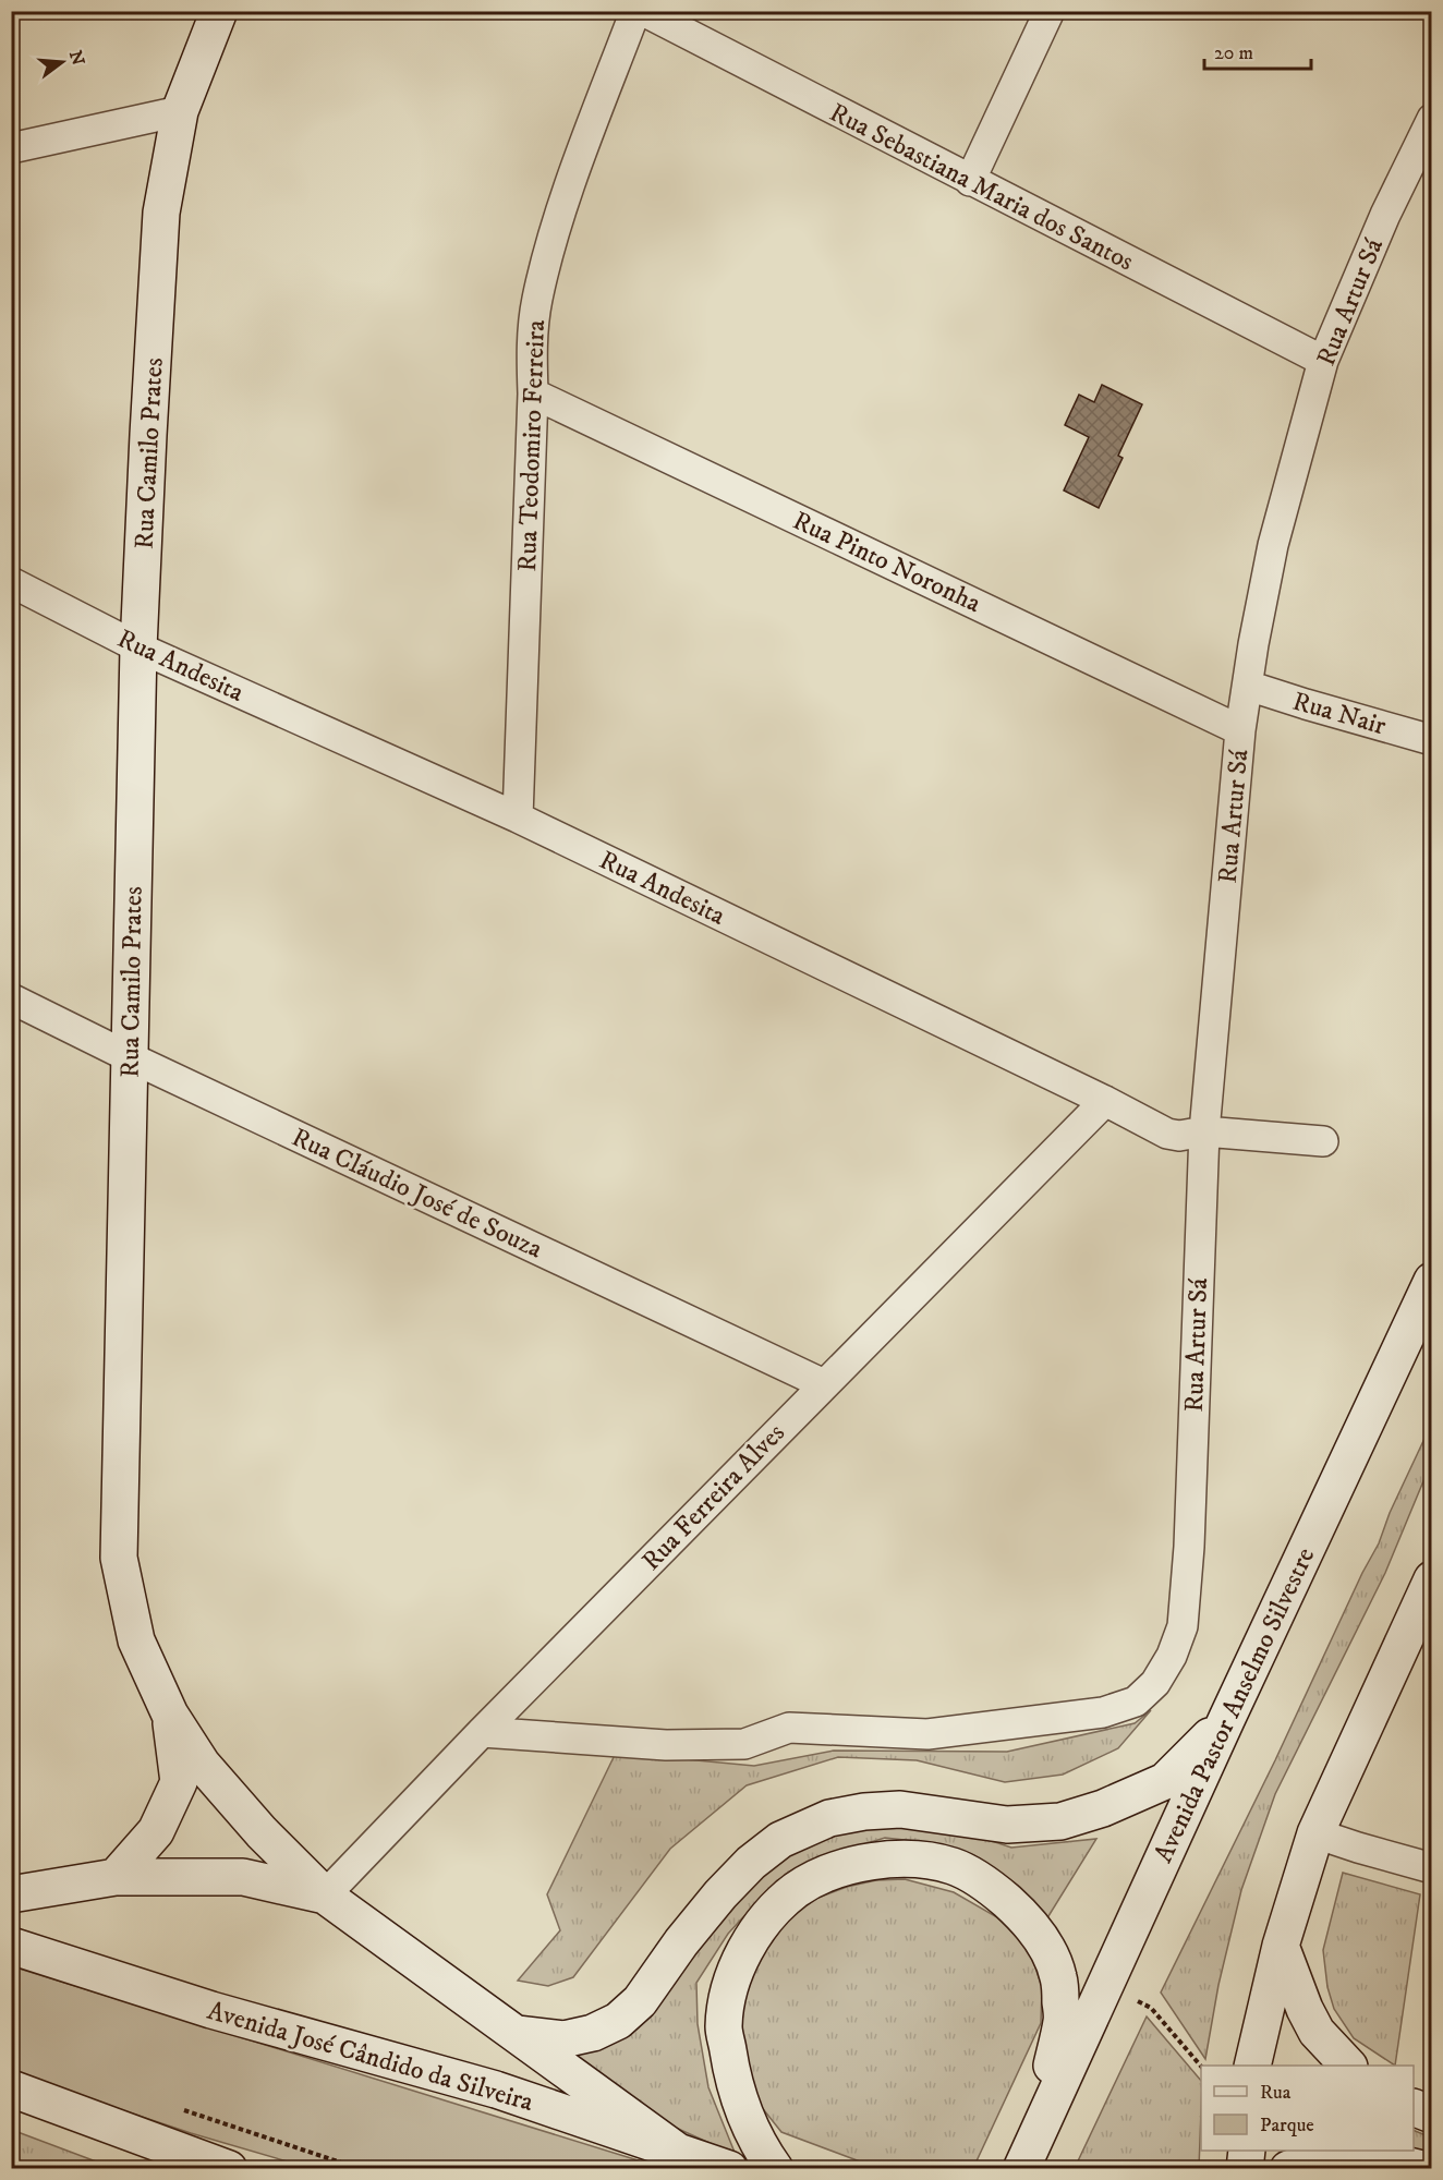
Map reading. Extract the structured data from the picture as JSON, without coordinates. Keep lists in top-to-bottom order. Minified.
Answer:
{"streets":{"main road":["Rua Camilo Prates","Avenida Pastor Anselmo Silvestre","Avenida José Cândido da Silveira"],"street":["Rua Sebastiana Maria dos Santos","Rua Artur Sá","Rua Teodomiro Ferreira","Rua Pinto Noronha","Rua Andesita","Rua Nair","Rua Cláudio José de Souza","Rua Ferreira Alves"]},"crossings":[["Rua Sebastiana Maria dos Santos","Rua Artur Sá"],["Rua Artur Sá","Rua Pinto Noronha"],["Rua Artur Sá","Rua Andesita"],["Rua Artur Sá","Rua Nair"],["Rua Artur Sá","Rua Ferreira Alves"],["Rua Teodomiro Ferreira","Rua Pinto Noronha"],["Rua Teodomiro Ferreira","Rua Andesita"],["Rua Camilo Prates","Rua Andesita"],["Rua Camilo Prates","Rua Cláudio José de Souza"],["Rua Camilo Prates","Rua Ferreira Alves"],["Rua Andesita","Rua Ferreira Alves"],["Rua Cláudio José de Souza","Rua Ferreira Alves"]],"legend":["Rua","Parque"],"scale_bar":"20 m","north":"right"}
